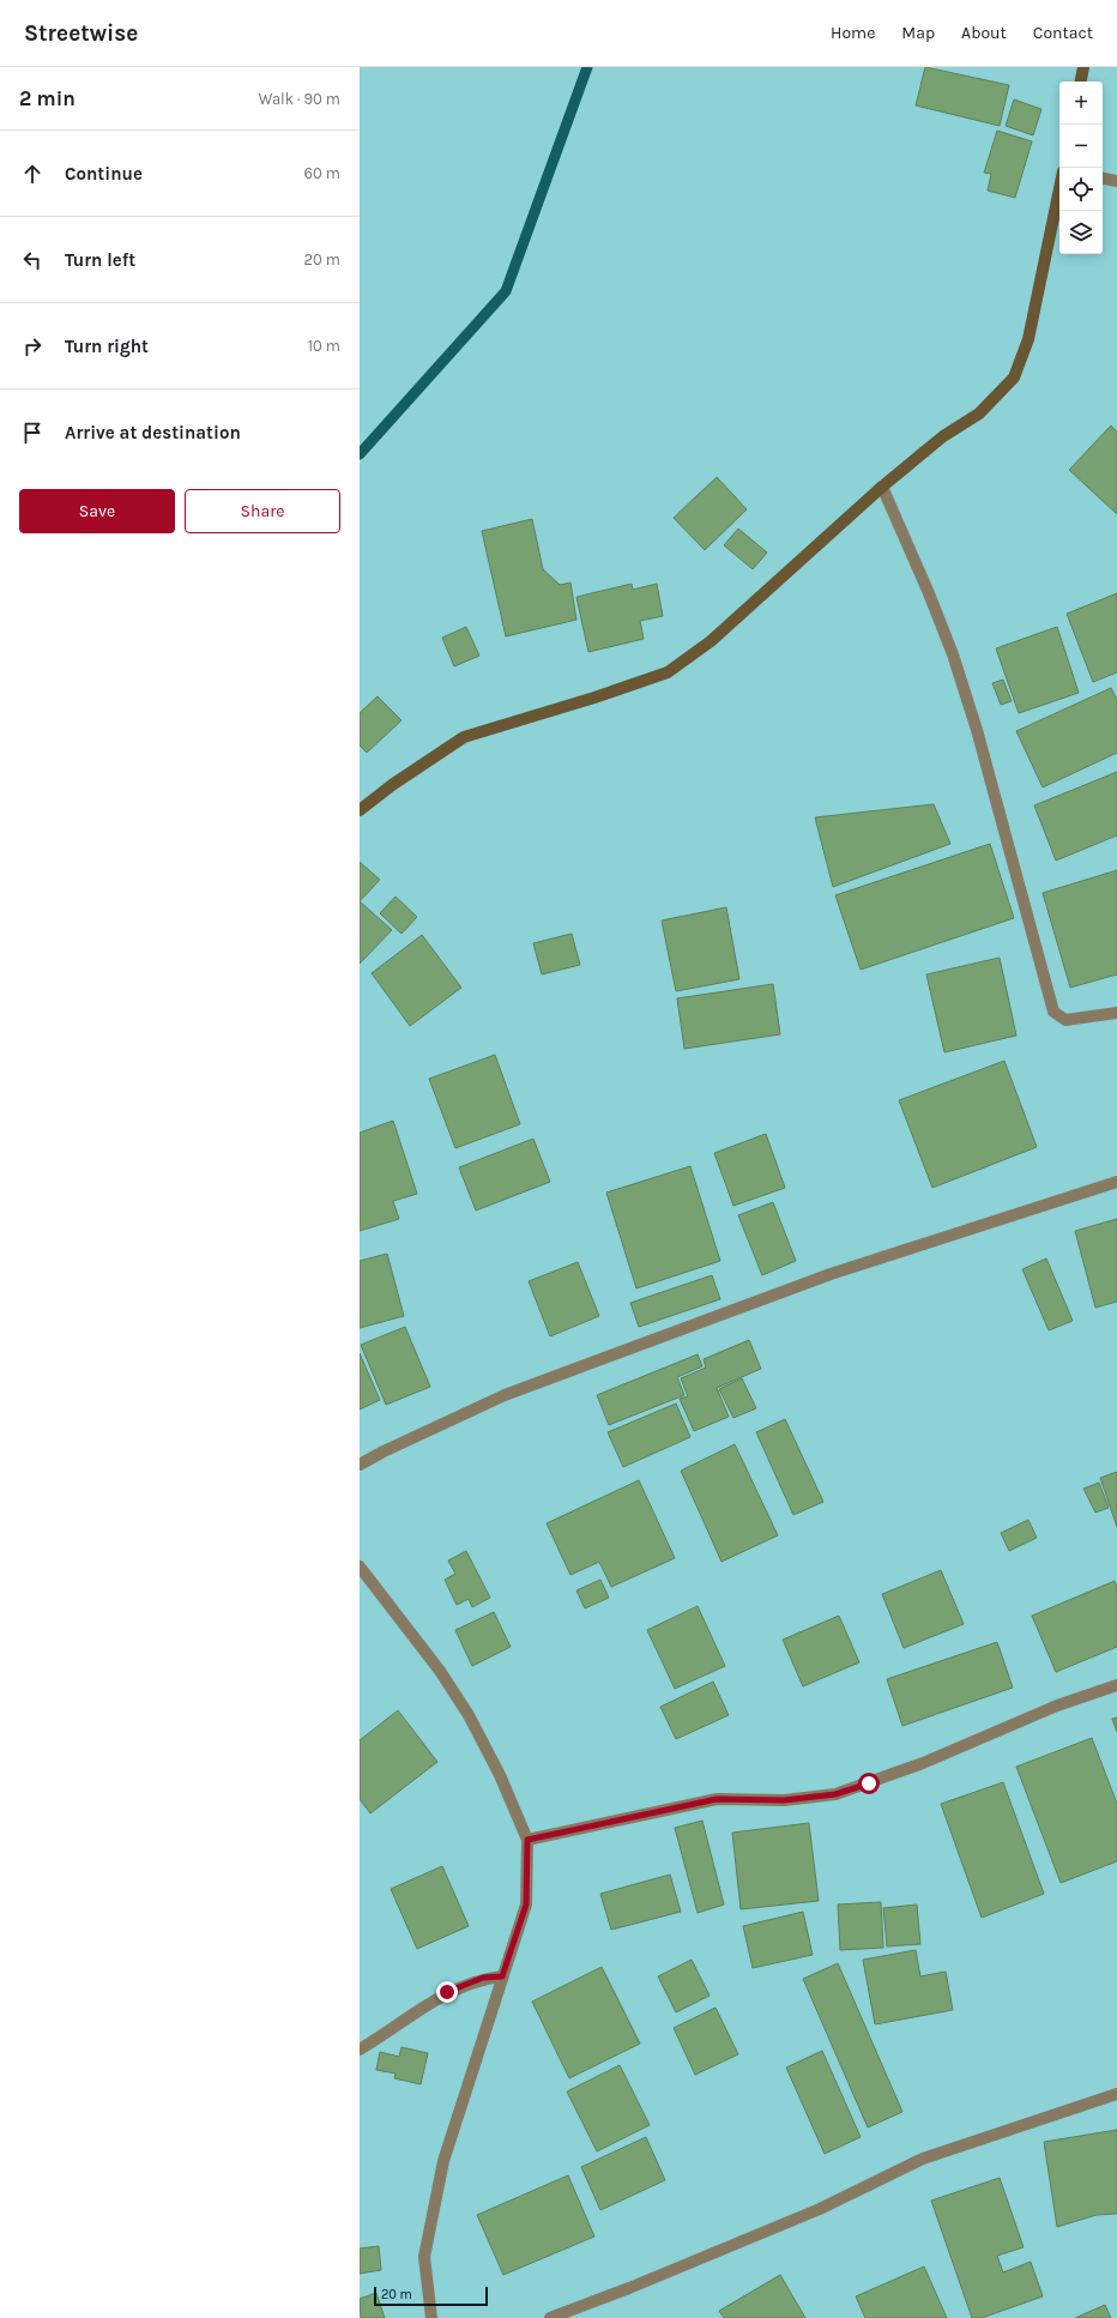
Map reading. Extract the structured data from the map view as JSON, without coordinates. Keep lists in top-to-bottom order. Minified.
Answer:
{"scale_bar":"20 m","page":{"header":"Streetwise","nav":["Home","Map","About","Contact"],"heading":["2 min","Walk · 90 m"],"map_buttons":["+","−"],"list":[["Continue","60 m"],["Turn left","20 m"],["Turn right","10 m"],"Arrive at destination"],"buttons":["Save","Share"],"scale":"20 m"}}
